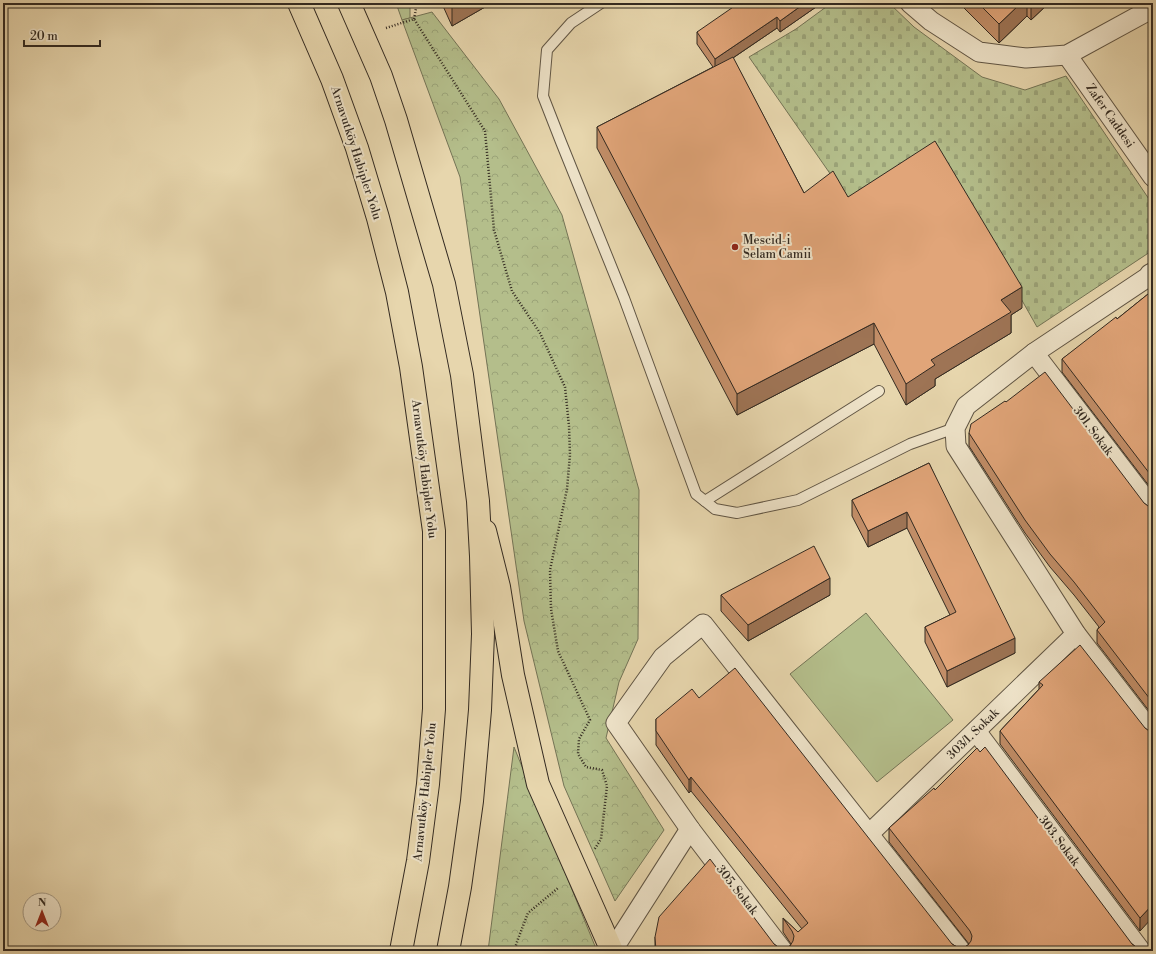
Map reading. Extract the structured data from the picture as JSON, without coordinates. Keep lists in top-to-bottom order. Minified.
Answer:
{"streets":{"main road":["Arnavutköy Habipler Yolu"],"street":["Zafer Caddesi","301. Sokak","303/1. Sokak","303. Sokak","305. Sokak"]},"crossings":[["303/1. Sokak","303. Sokak"],["303/1. Sokak","305. Sokak"]],"places":["Mescid-i Selam Camii"],"scale_bar":"20 m","north":"top"}
